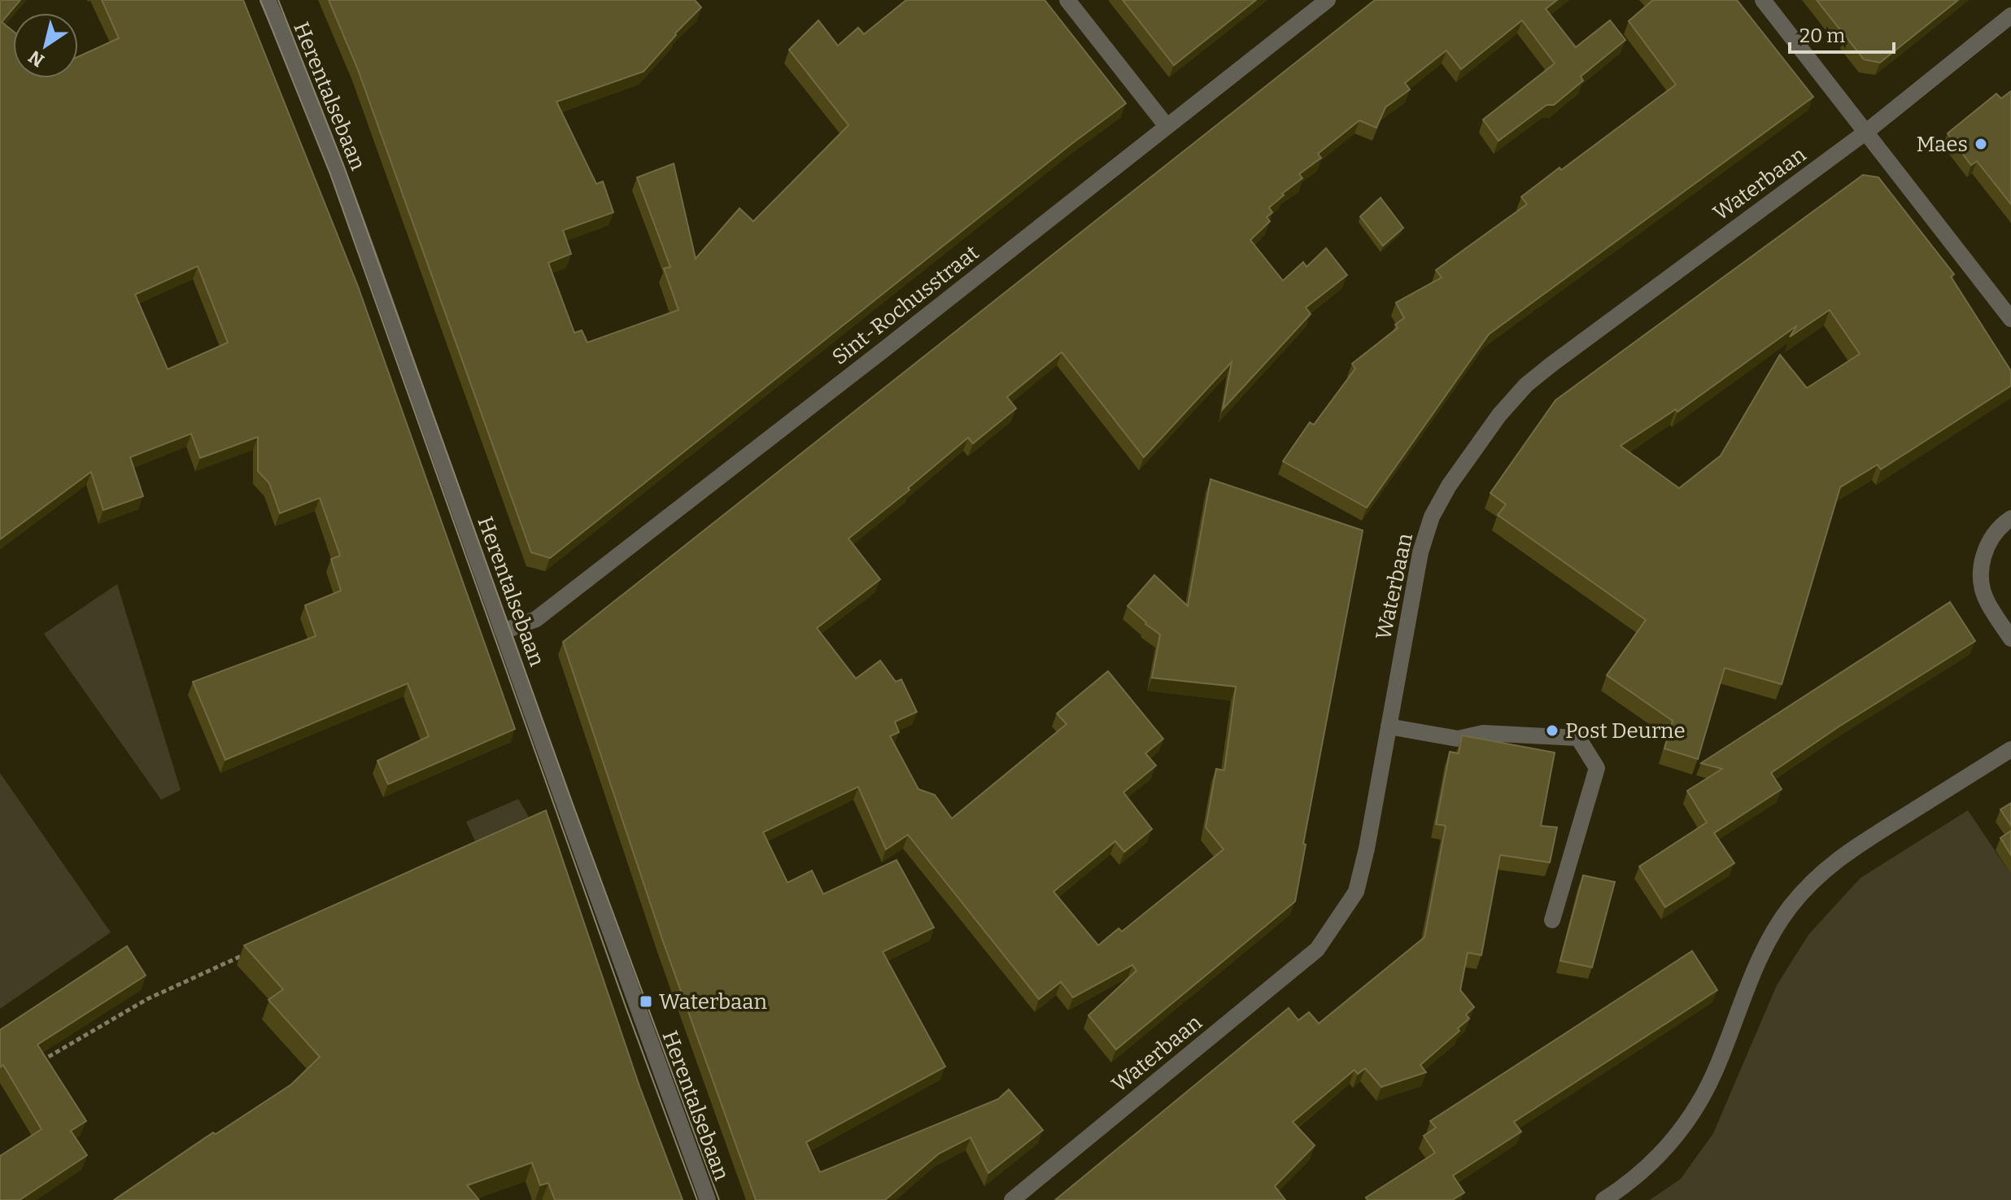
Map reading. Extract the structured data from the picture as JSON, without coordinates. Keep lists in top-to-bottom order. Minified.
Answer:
{"streets":{"street":["Herentalsebaan","Waterbaan","Sint-Rochusstraat"]},"crossings":[["Herentalsebaan","Sint-Rochusstraat"]],"places":{"other":["Maes","Post Deurne"],"transit":["Waterbaan"]},"scale_bar":"20 m","north":"bottom left"}
